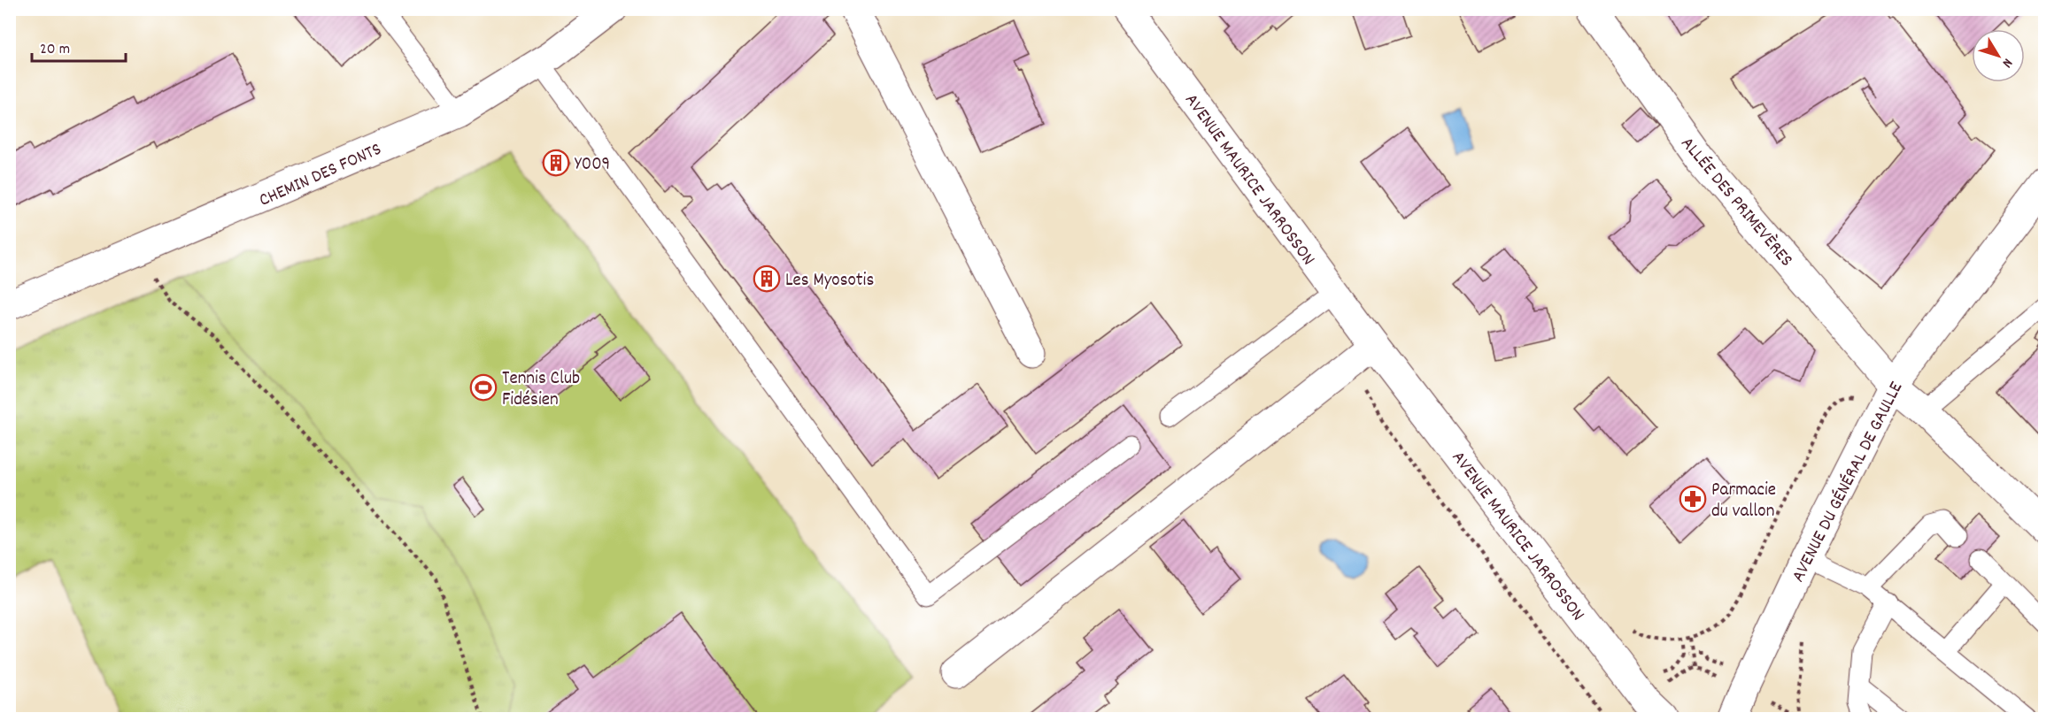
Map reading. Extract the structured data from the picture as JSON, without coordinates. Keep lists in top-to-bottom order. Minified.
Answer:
{"streets":{"street":["CHEMIN DES FONTS","AVENUE MAURICE JARROSSON","ALLÉE DES PRIMEVÈRES","AVENUE DU GÉNÉRAL DE GAULLE"]},"crossings":[["ALLÉE DES PRIMEVÈRES","AVENUE DU GÉNÉRAL DE GAULLE"]],"places":{"building":["Y009","Les Myosotis"],"sports":["Tennis Club Fidésien"],"pharmacy":["Parmacie du vallon"]},"scale_bar":"20 m","north":"bottom right"}
